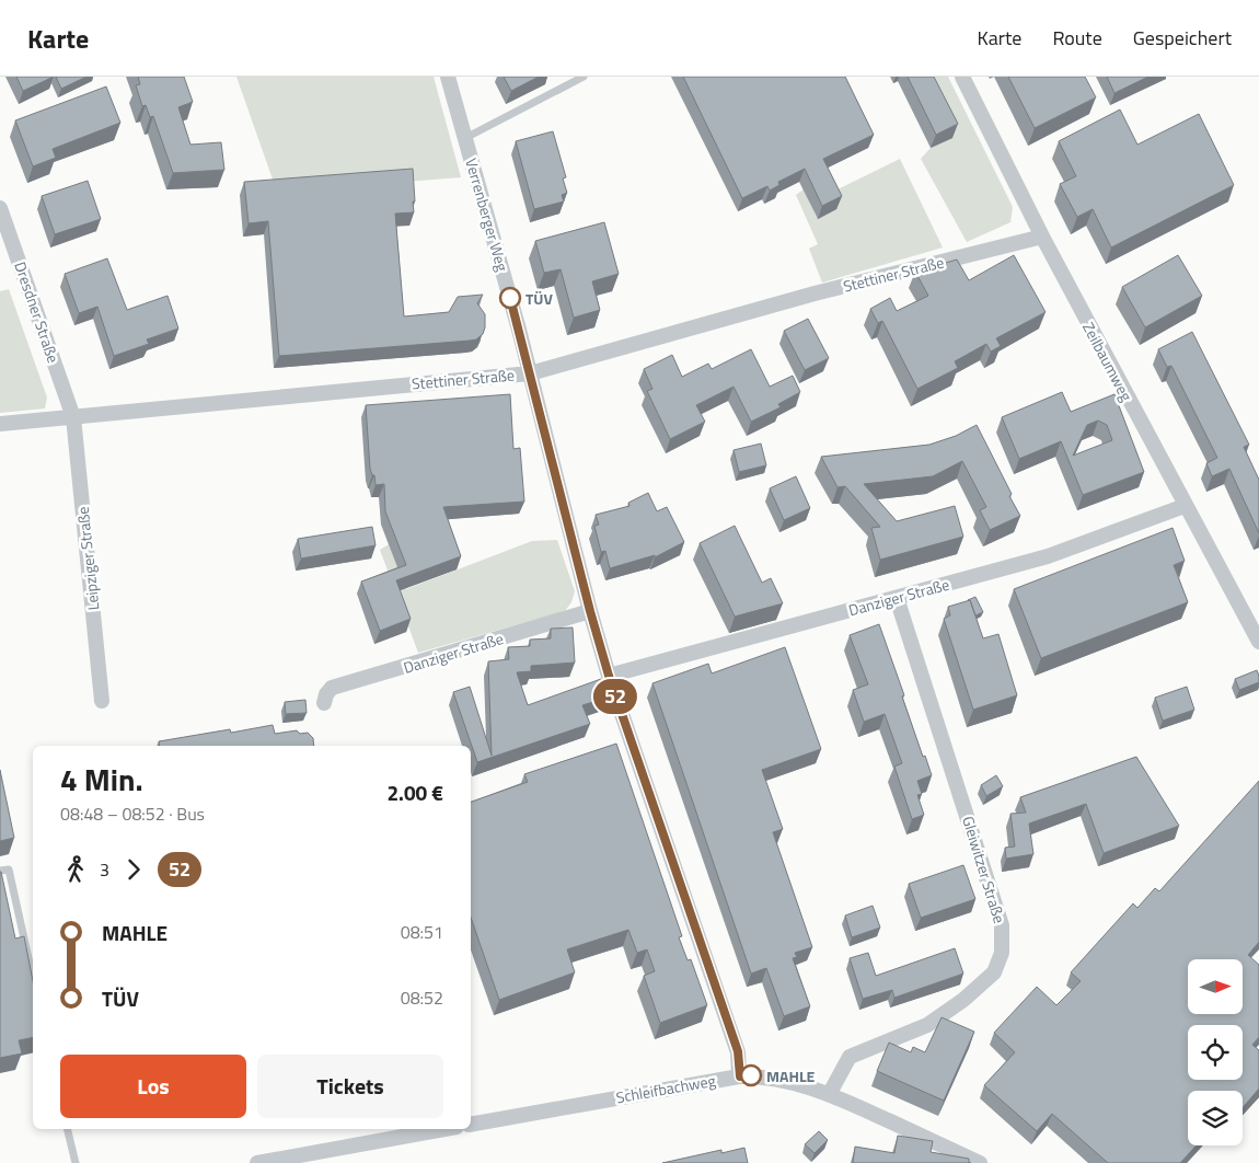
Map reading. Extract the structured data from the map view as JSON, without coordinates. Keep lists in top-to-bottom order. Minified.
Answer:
{"streets":{"street":["Verrenberger Weg","Stettiner Straße","Dresdner Straße","Zeilbaumweg","Leipziger Straße","Danziger Straße","Gleiwitzer Straße","Schleifbachweg"]},"crossings":[["Verrenberger Weg","Stettiner Straße"],["Verrenberger Weg","Danziger Straße"],["Verrenberger Weg","Schleifbachweg"],["Stettiner Straße","Dresdner Straße"],["Stettiner Straße","Zeilbaumweg"],["Stettiner Straße","Leipziger Straße"],["Dresdner Straße","Leipziger Straße"],["Zeilbaumweg","Danziger Straße"],["Danziger Straße","Gleiwitzer Straße"],["Gleiwitzer Straße","Schleifbachweg"]],"places":["TÜV","MAHLE"],"lines":["bus line 52"],"north":"right","page":{"header":"Karte","nav":["Karte","Route","Gespeichert"],"on_map":"52","heading":["4 Min.","08:48 – 08:52 · Bus","2.00 €"],"legs":["3","52"],"list":[{"name":"MAHLE","value":"08:51"},{"name":"TÜV","value":"08:52"}],"buttons":["Los","Tickets"]}}
